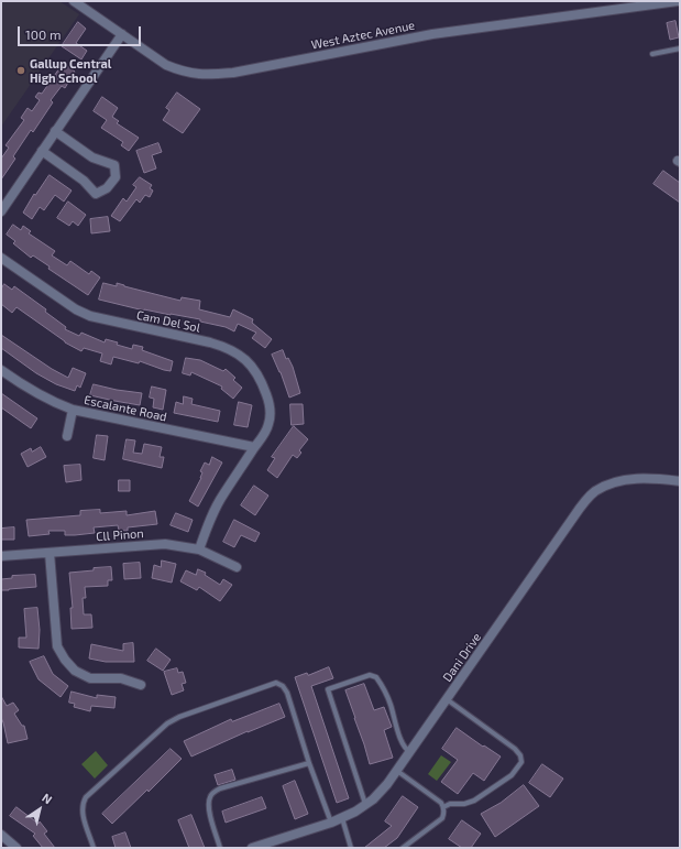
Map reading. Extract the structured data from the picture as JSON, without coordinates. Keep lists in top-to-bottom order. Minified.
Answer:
{"streets":{"street":["West Aztec Avenue","Cam Del Sol","Escalante Road","Cll Pinon","Dani Drive"]},"crossings":[["Cam Del Sol","Escalante Road"],["Cam Del Sol","Cll Pinon"]],"places":["Gallup Central High School"],"scale_bar":"100 m","north":"top right"}
